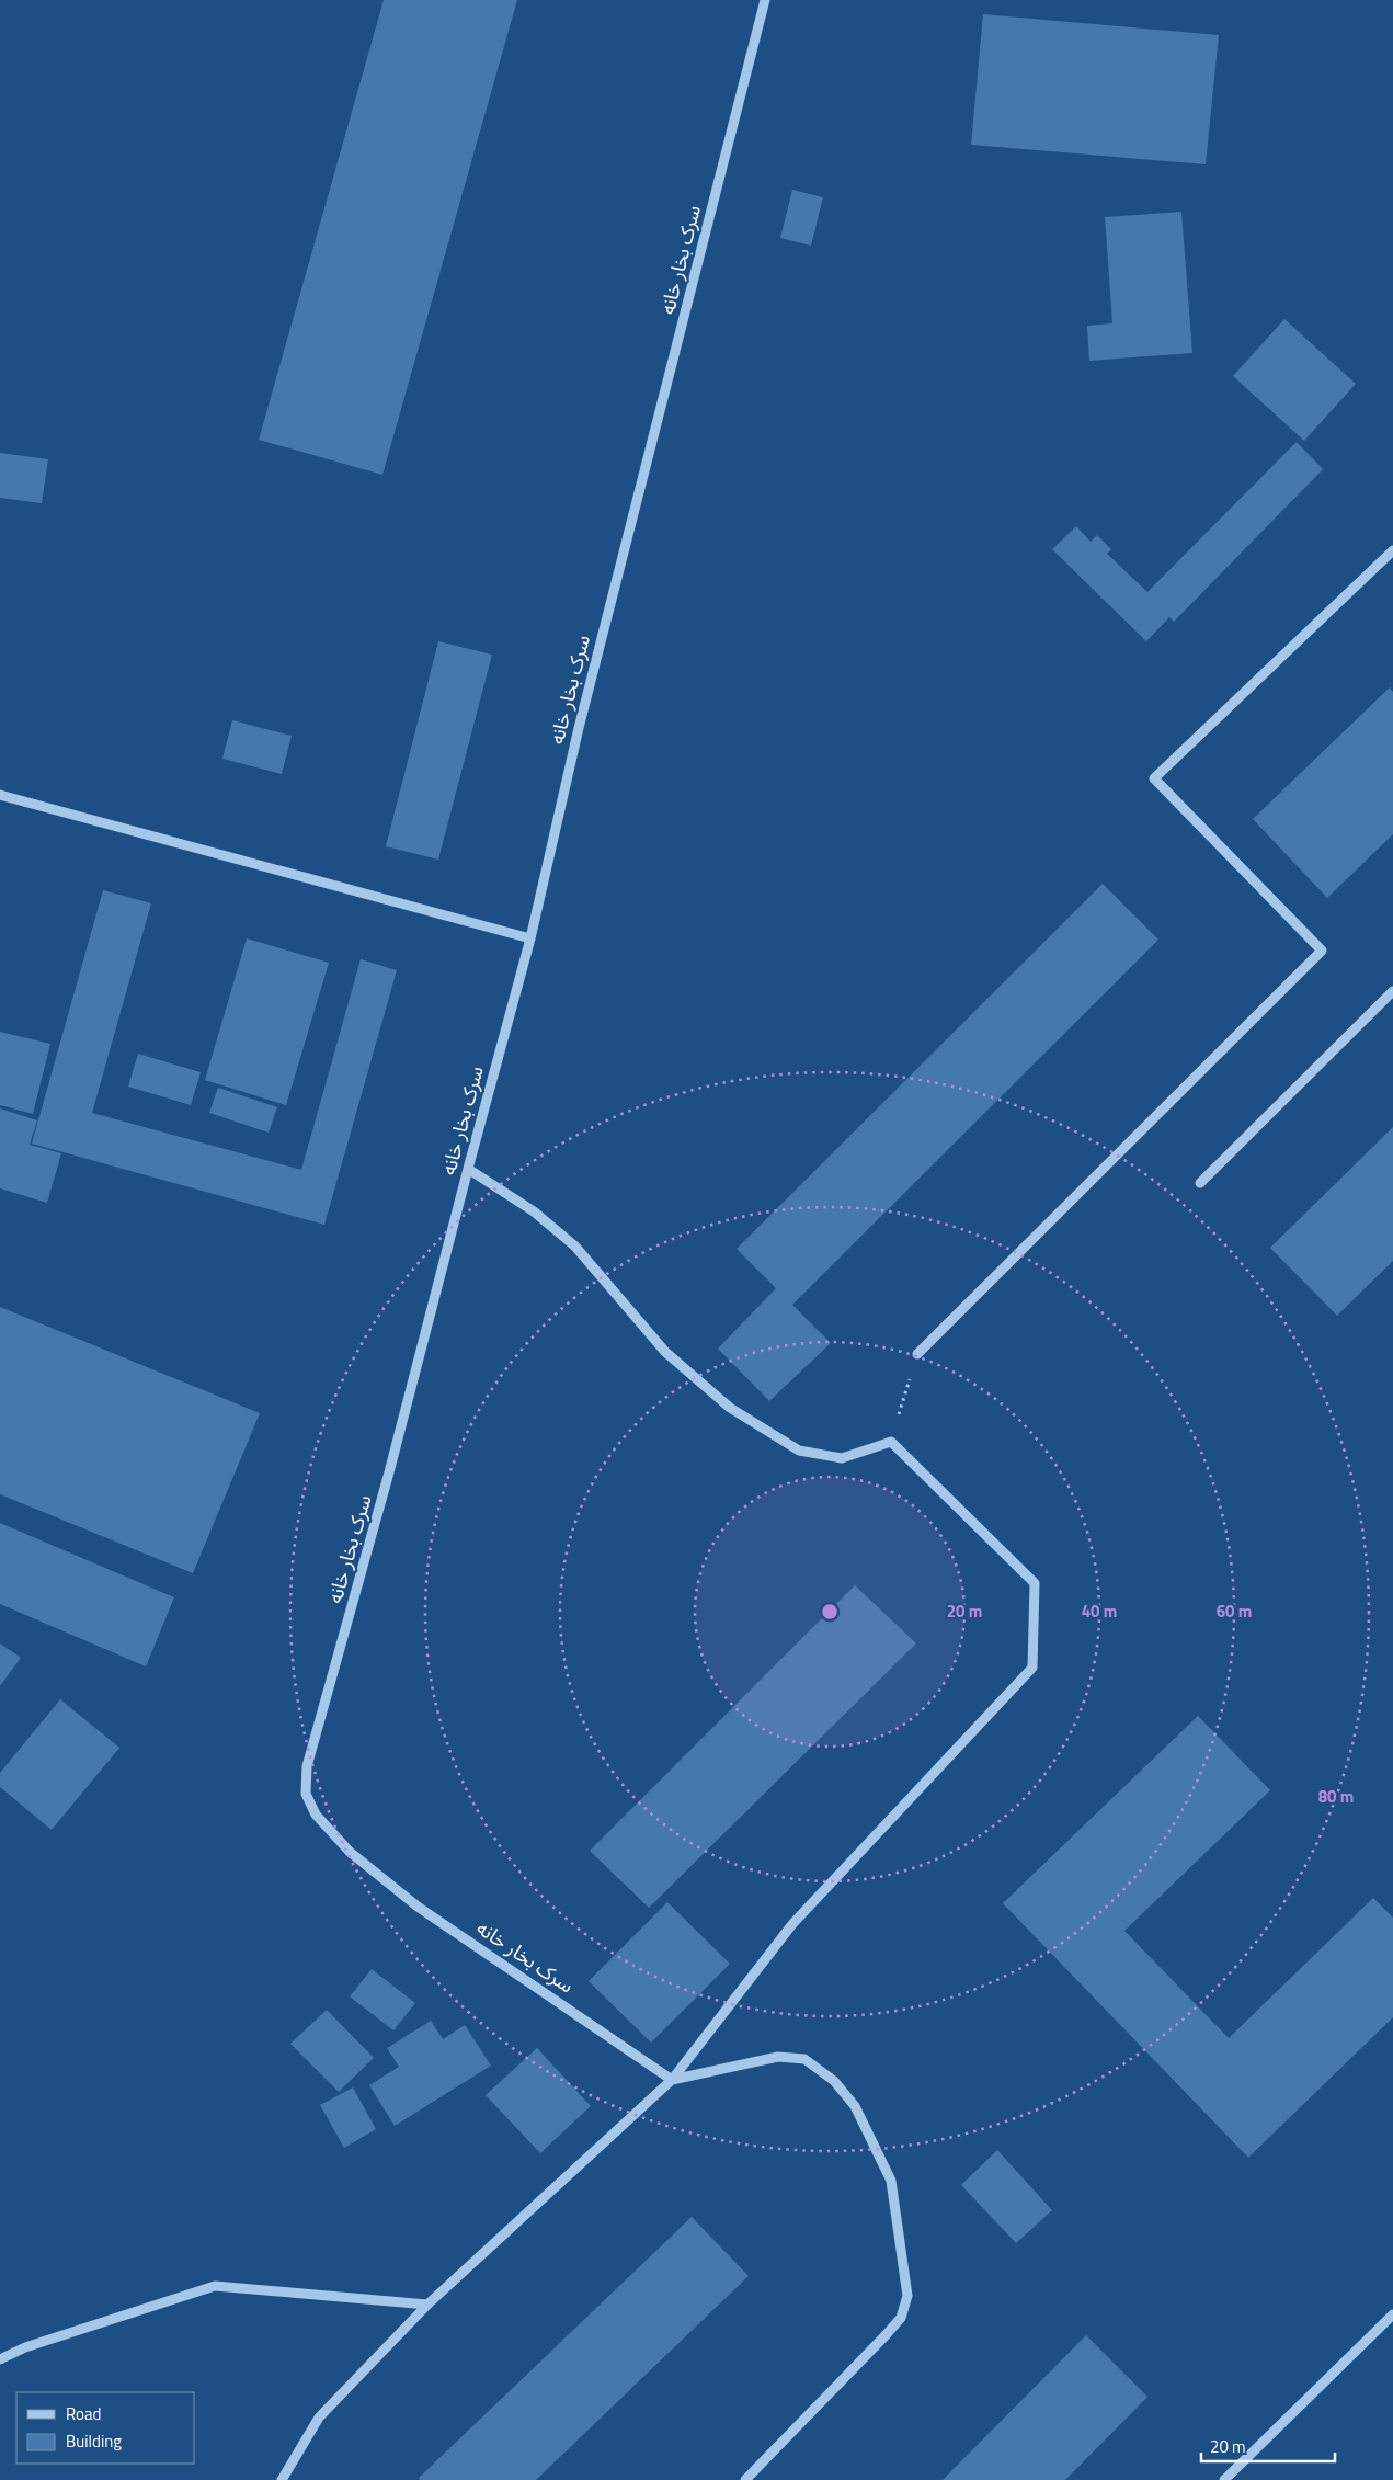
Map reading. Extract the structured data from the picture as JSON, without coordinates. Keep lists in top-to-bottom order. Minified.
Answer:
{"streets":{"street":["سرک بخار خانه"]},"legend":["Road","Building"],"scale_bar":"20 m","rings":["20 m","40 m","60 m","80 m"]}
